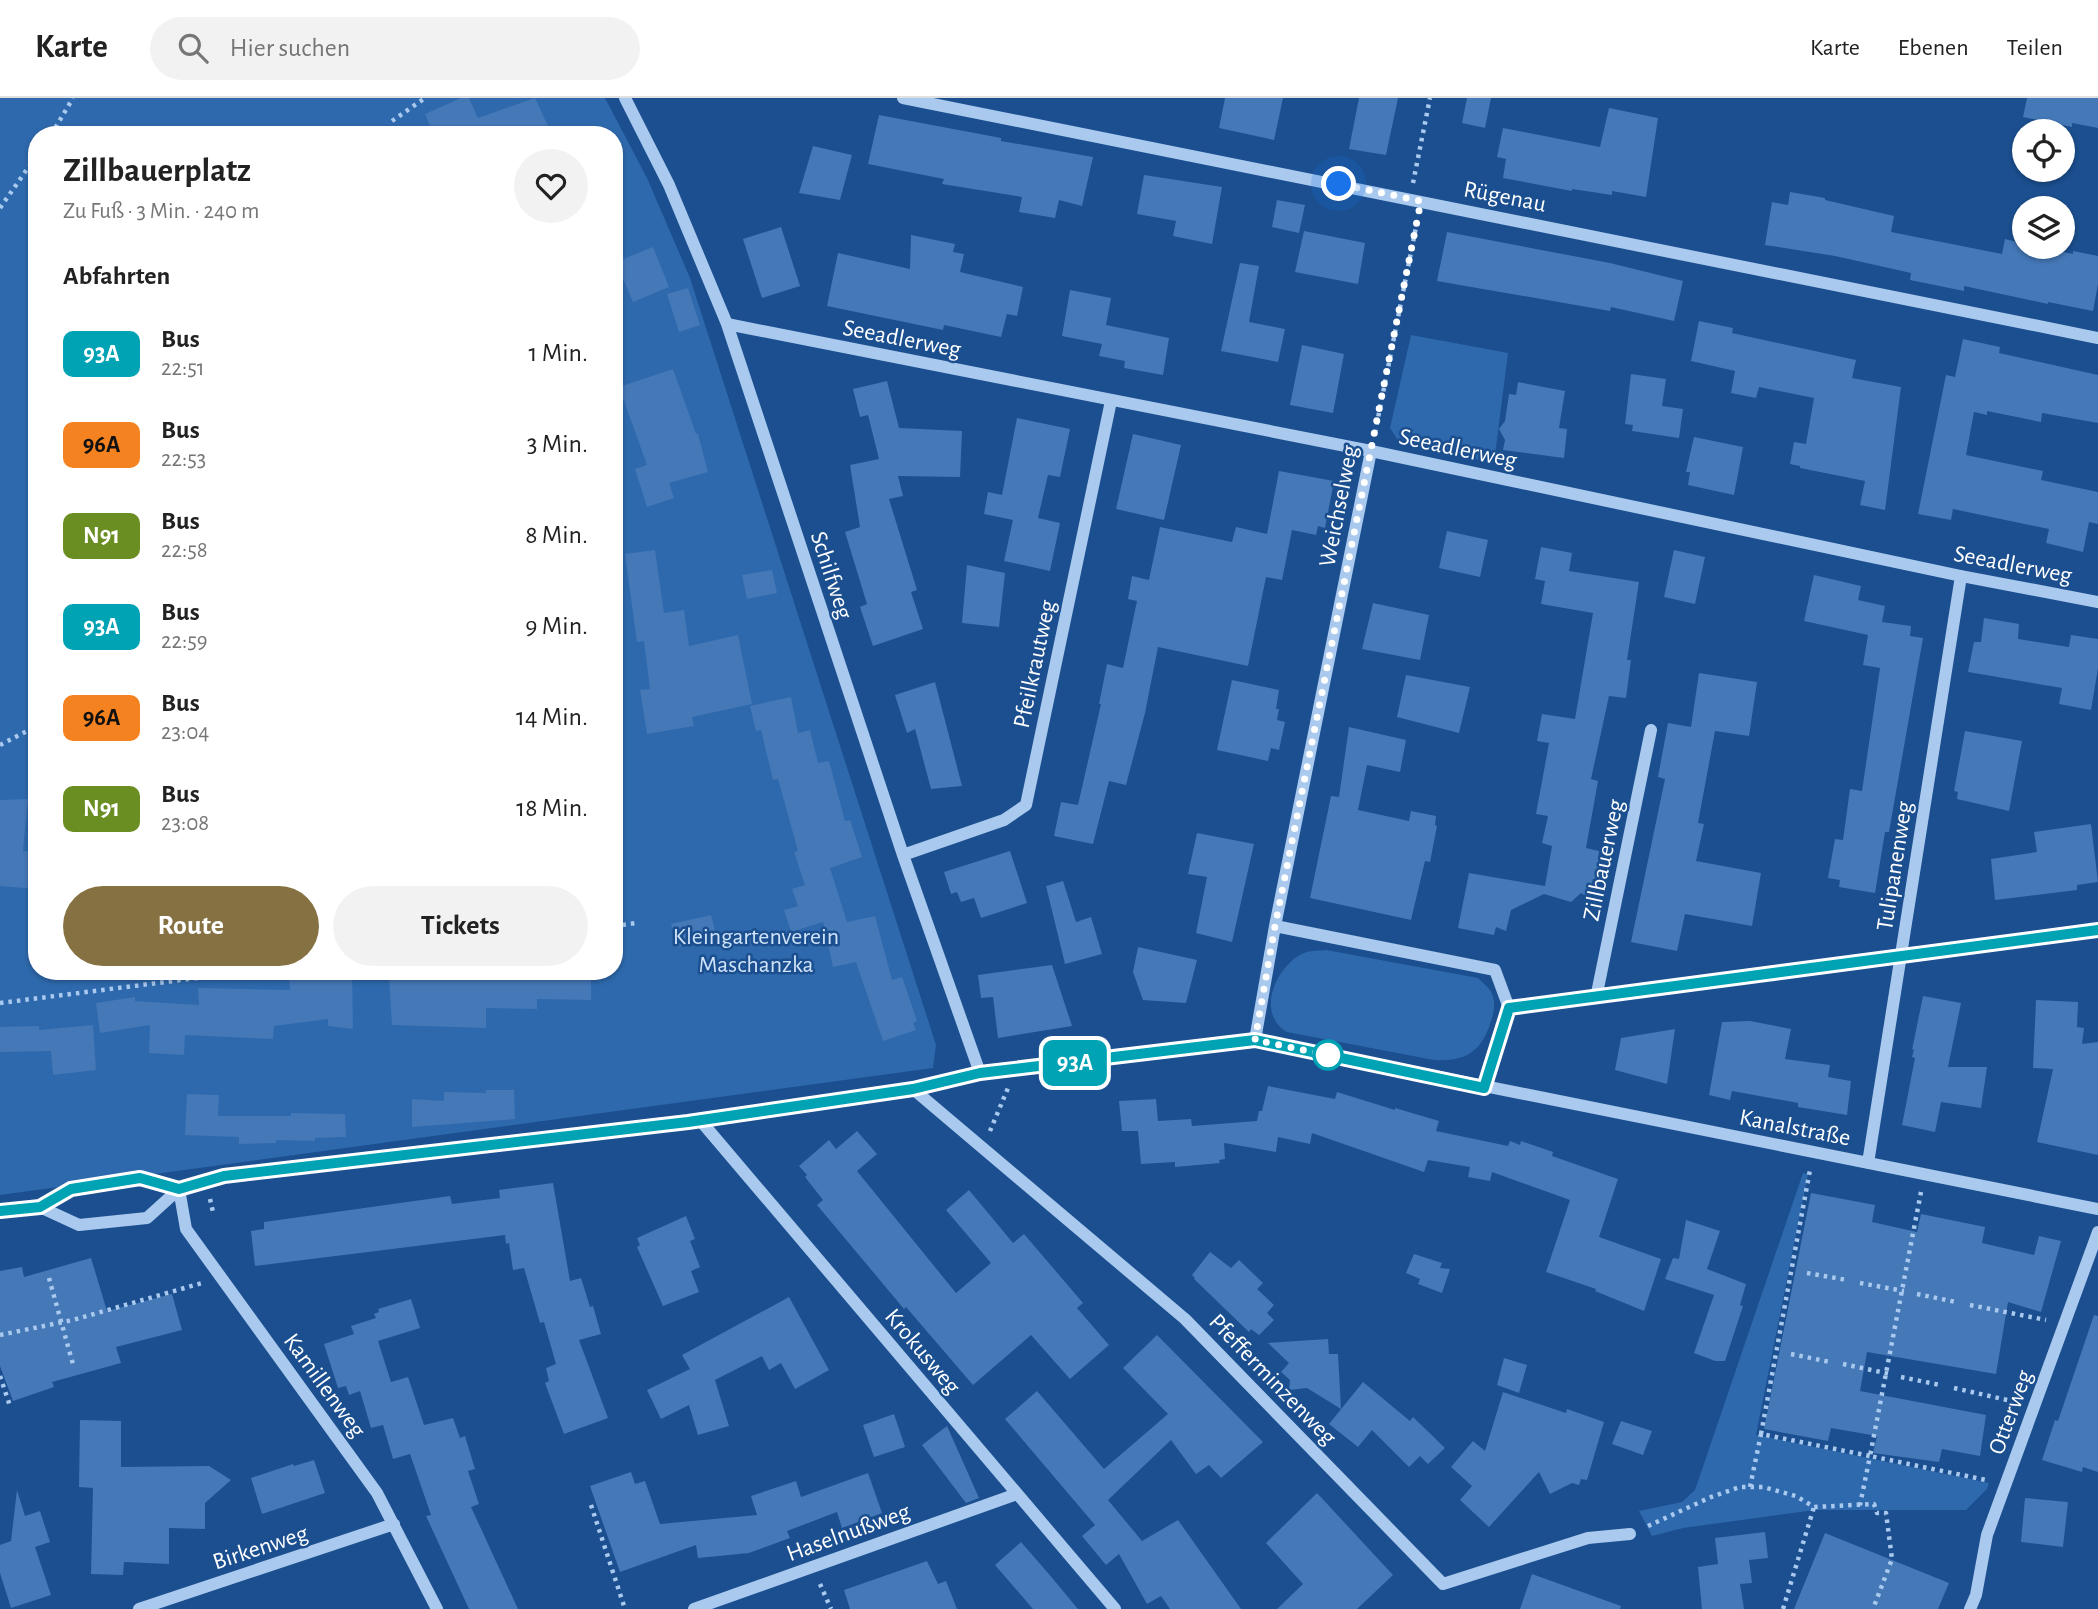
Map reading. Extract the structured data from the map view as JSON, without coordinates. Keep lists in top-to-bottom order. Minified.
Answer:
{"streets":{"street":["Rügenau","Seeadlerweg","Weichselweg","Schilfweg","Pfeilkrautweg","Zillbauerweg","Tulipanenweg","Kanalstraße","Krokusweg","Pfefferminzenweg","Kamillenweg","Otterweg","Haselnußweg","Birkenweg"]},"crossings":[["Rügenau","Weichselweg"],["Seeadlerweg","Weichselweg"],["Seeadlerweg","Schilfweg"],["Seeadlerweg","Pfeilkrautweg"],["Seeadlerweg","Tulipanenweg"],["Weichselweg","Kanalstraße"],["Schilfweg","Pfeilkrautweg"],["Tulipanenweg","Kanalstraße"],["Krokusweg","Haselnußweg"],["Kamillenweg","Birkenweg"]],"parks":["Kleingartenverein Maschanzka"],"lines":["bus line 93A"],"page":{"header":"Karte","search":"Hier suchen","nav":["Karte","Ebenen","Teilen"],"on_map":"93A","heading":[["Zillbauerplatz","Zu Fuß · 3 Min. · 240 m"],"Abfahrten"],"list":[{"mark":"93A","name":"Bus","note":"22:51","value":"1 Min."},{"mark":"96A","name":"Bus","note":"22:53","value":"3 Min."},{"mark":"N91","name":"Bus","note":"22:58","value":"8 Min."},{"mark":"93A","name":"Bus","note":"22:59","value":"9 Min."},{"mark":"96A","name":"Bus","note":"23:04","value":"14 Min."},{"mark":"N91","name":"Bus","note":"23:08","value":"18 Min."}],"buttons":["Route","Tickets"]}}
